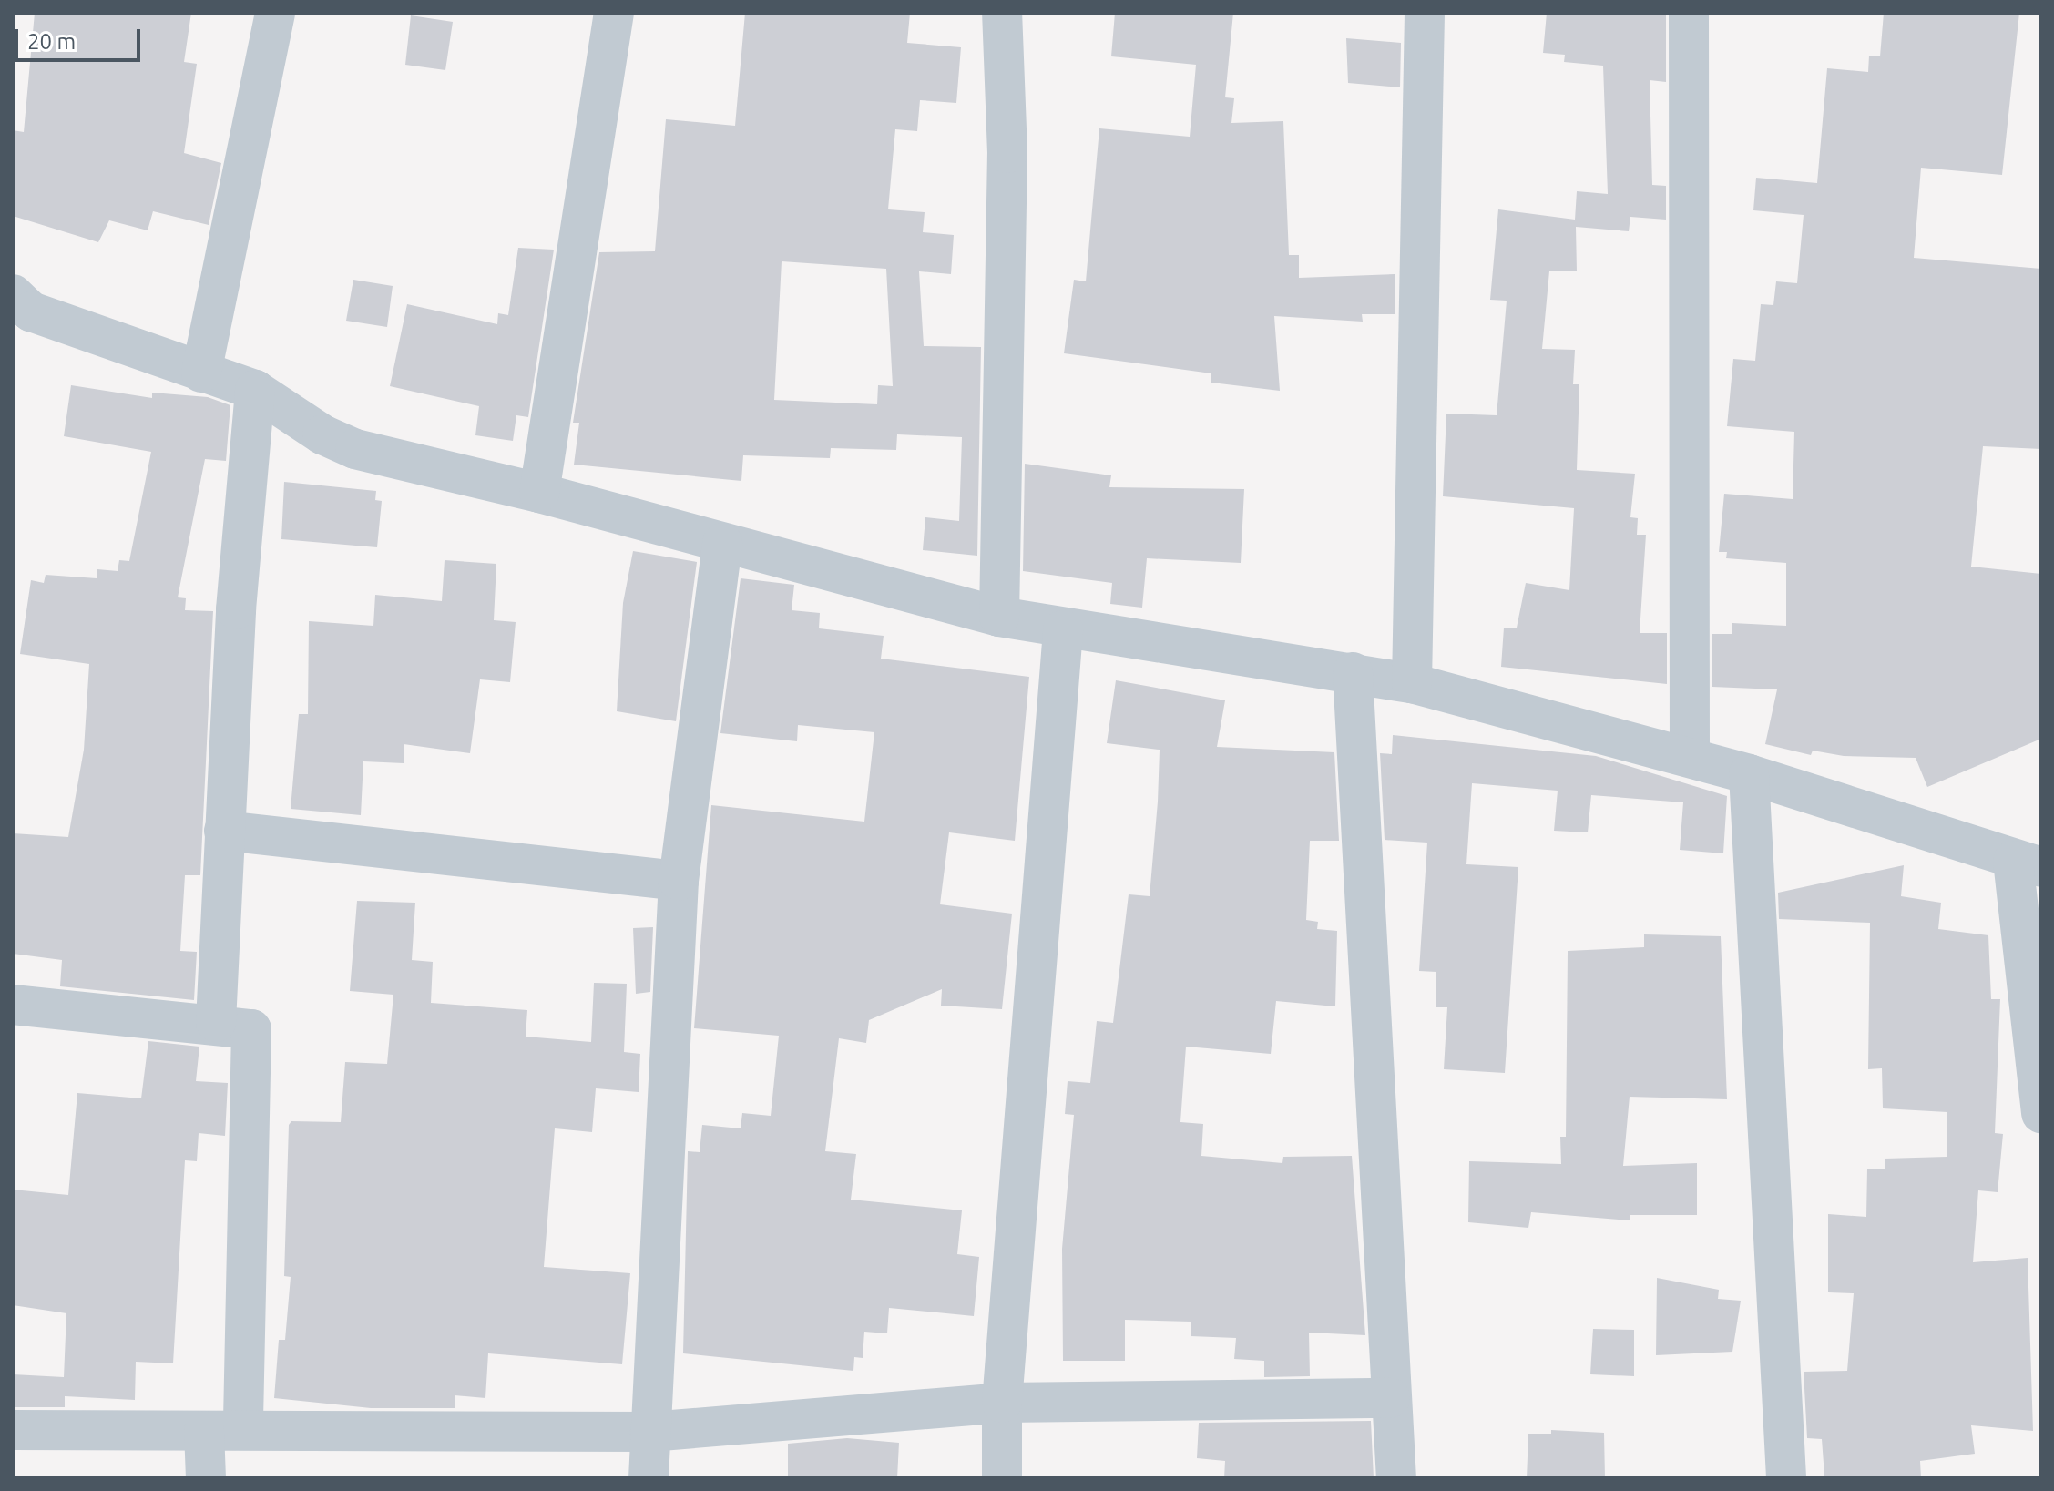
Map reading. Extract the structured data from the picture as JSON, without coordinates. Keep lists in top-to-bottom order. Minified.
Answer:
{"scale_bar":"20 m"}
